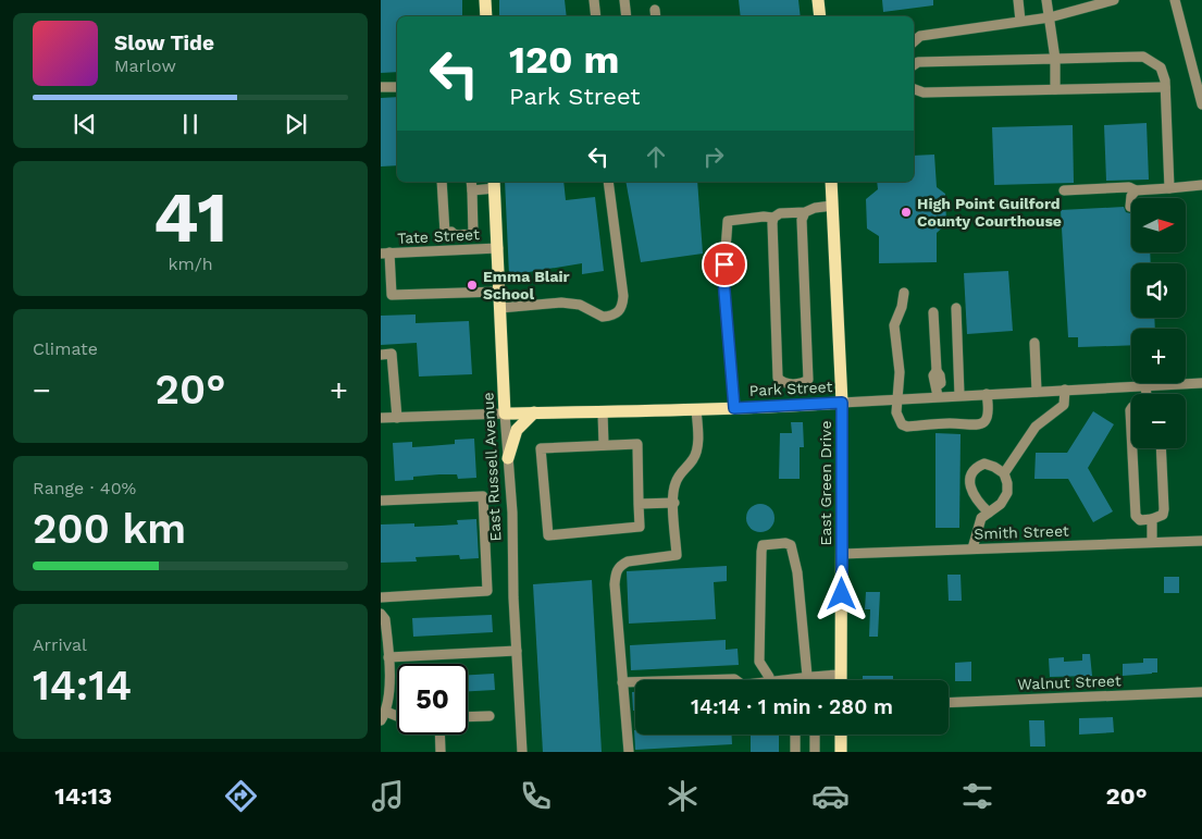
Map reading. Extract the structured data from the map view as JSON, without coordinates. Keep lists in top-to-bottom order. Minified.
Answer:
{"streets":{"main road":["Park Street","East Russell Avenue","East Green Drive"],"street":["Tate Street","Smith Street","Walnut Street"]},"crossings":[["Tate Street","East Russell Avenue"],["Park Street","East Russell Avenue"],["Park Street","East Green Drive"],["East Green Drive","Smith Street"]],"places":["High Point Guilford County Courthouse","Emma Blair School"],"north":"right","page":{"turn":["120 m","Park Street"],"song":["Slow Tide","Marlow"],"tile":[["41","km/h"],"Climate",["Range · 40%","200 km"],["Arrival","14:14"]],"map_buttons":["+","−"],"heat":["−","20°","+"],"limit":"50","trip":"14:14 · 1 min · 280 m","tabs":["14:13","20°"]}}
